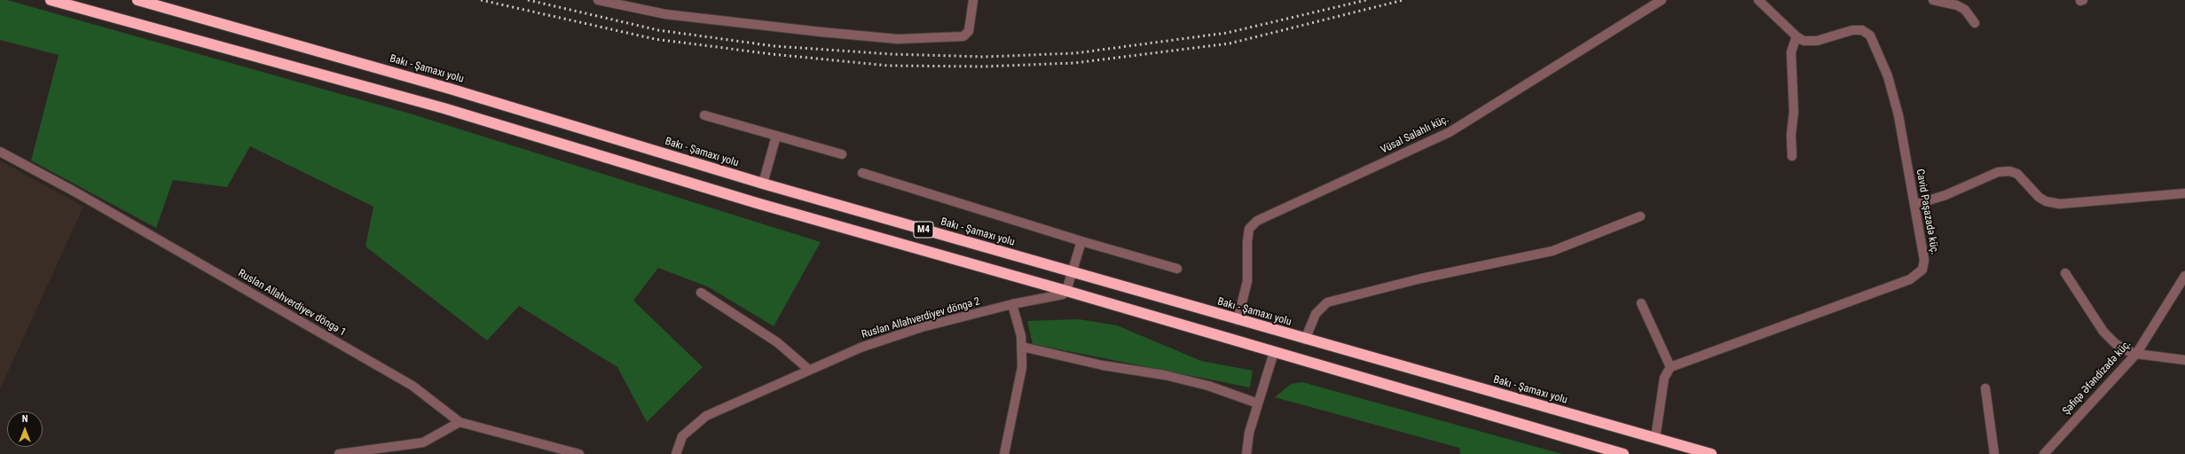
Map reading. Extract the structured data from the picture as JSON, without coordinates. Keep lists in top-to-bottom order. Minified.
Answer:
{"streets":{"highway":["Bakı - Şamaxı yolu","M4"],"street":["Vüsal Salahlı küç.","Cavid Paşazadə küç.","Ruslan Allahverdiyev döngə 1","Ruslan Allahverdiyev döngə 2","Şəfiqə Əfəndizadə küç."]},"crossings":[["Bakı - Şamaxı yolu","Vüsal Salahlı küç."],["M4","Ruslan Allahverdiyev döngə 2"]],"north":"top"}
